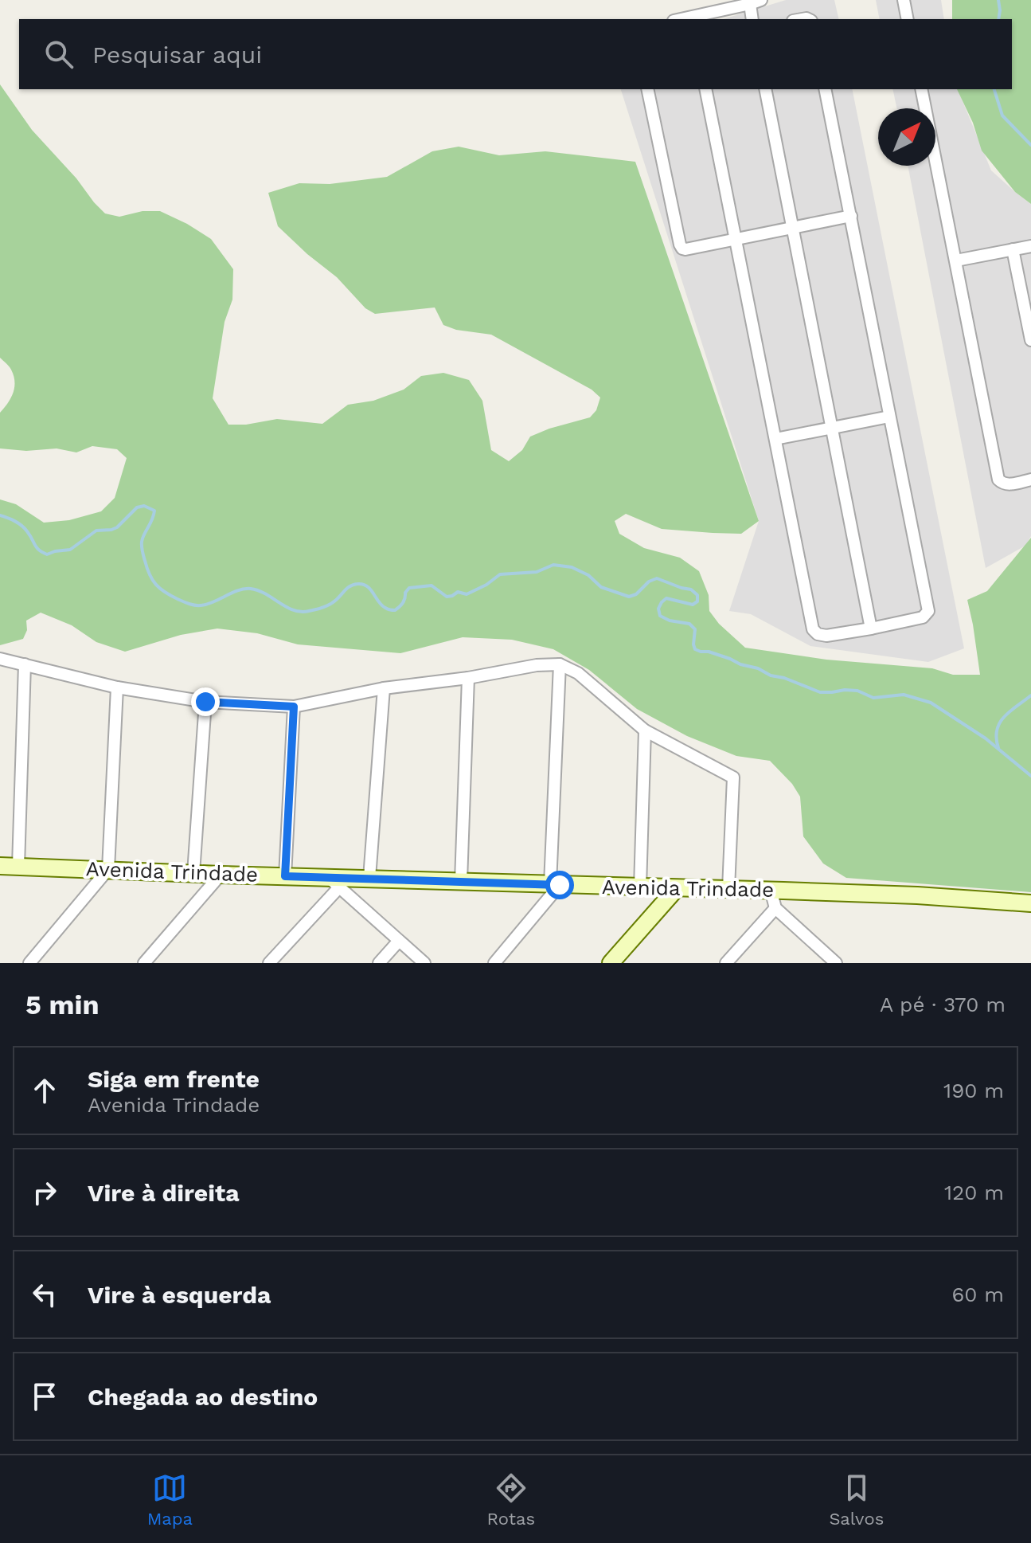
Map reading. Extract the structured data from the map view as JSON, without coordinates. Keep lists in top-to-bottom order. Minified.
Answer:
{"streets":{"main road":["Avenida Trindade"]},"north":"top right","page":{"search":"Pesquisar aqui","heading":["5 min","A pé · 370 m"],"list":[["Siga em frente","Avenida Trindade","190 m"],["Vire à direita","120 m"],["Vire à esquerda","60 m"],"Chegada ao destino"],"nav":["Mapa","Rotas","Salvos"]}}
